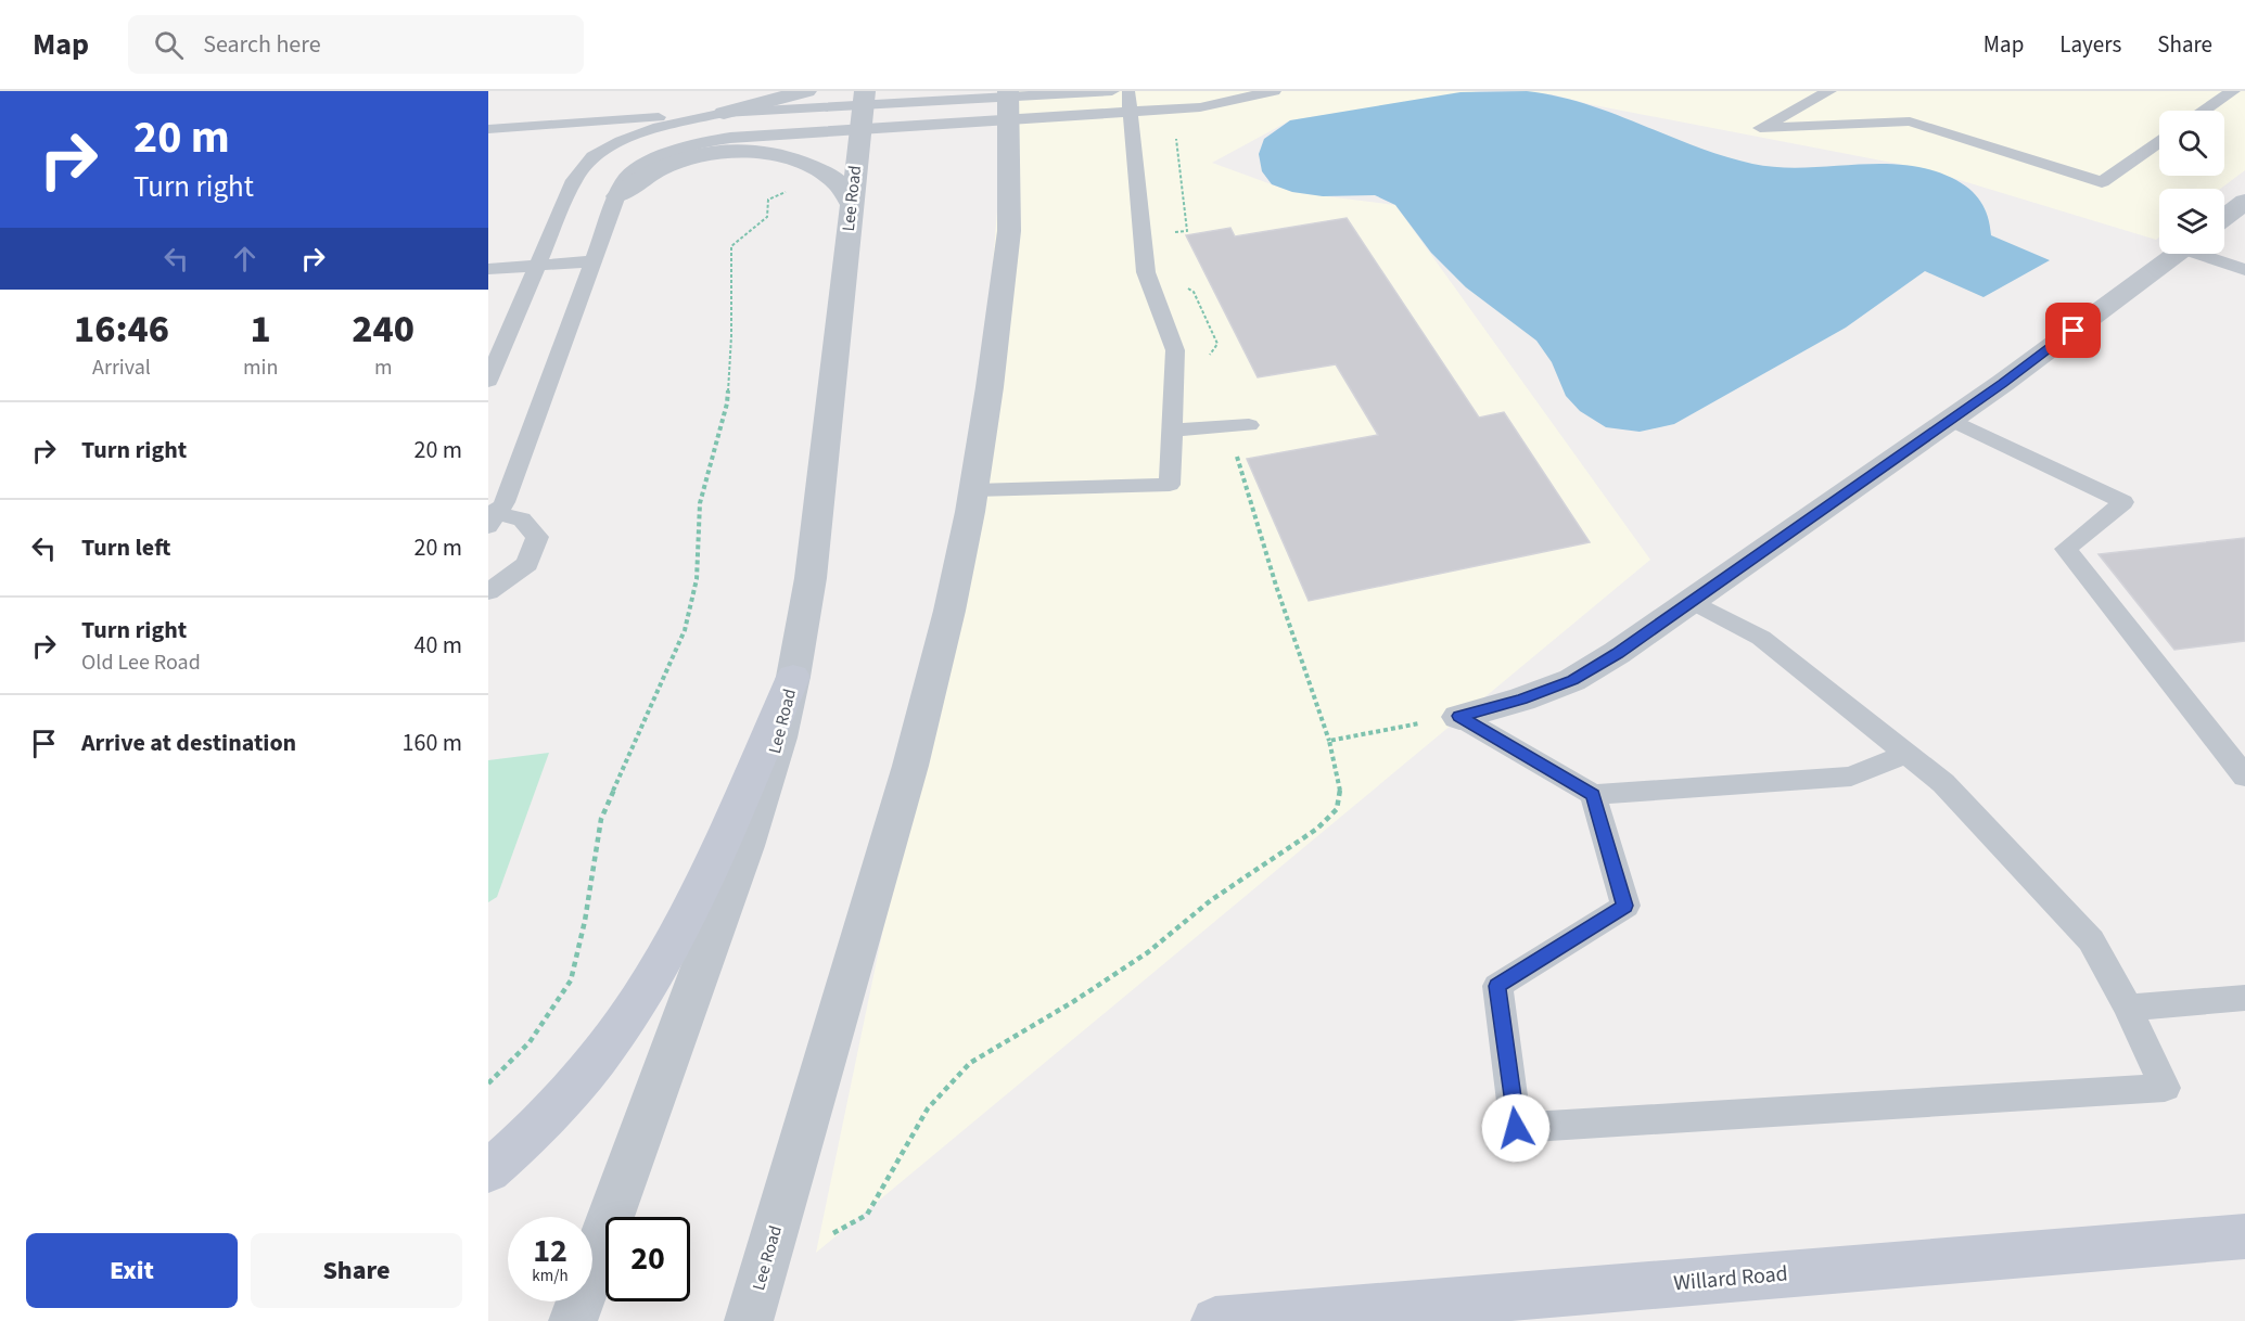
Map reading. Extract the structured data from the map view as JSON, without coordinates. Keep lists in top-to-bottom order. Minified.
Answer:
{"streets":{"main road":["Willard Road"],"street":["Lee Road"]},"page":{"header":"Map","search":"Search here","nav":["Map","Layers","Share"],"turn":["20 m","Turn right"],"eta":["16:46","Arrival","1","min","240","m"],"list":[{"name":"Turn right","value":"20 m"},{"name":"Turn left","value":"20 m"},{"name":"Turn right","note":"Old Lee Road","value":"40 m"},{"name":"Arrive at destination","value":"160 m"}],"speed":"12 km/h","limit":"20","buttons":["Exit","Share"]}}
